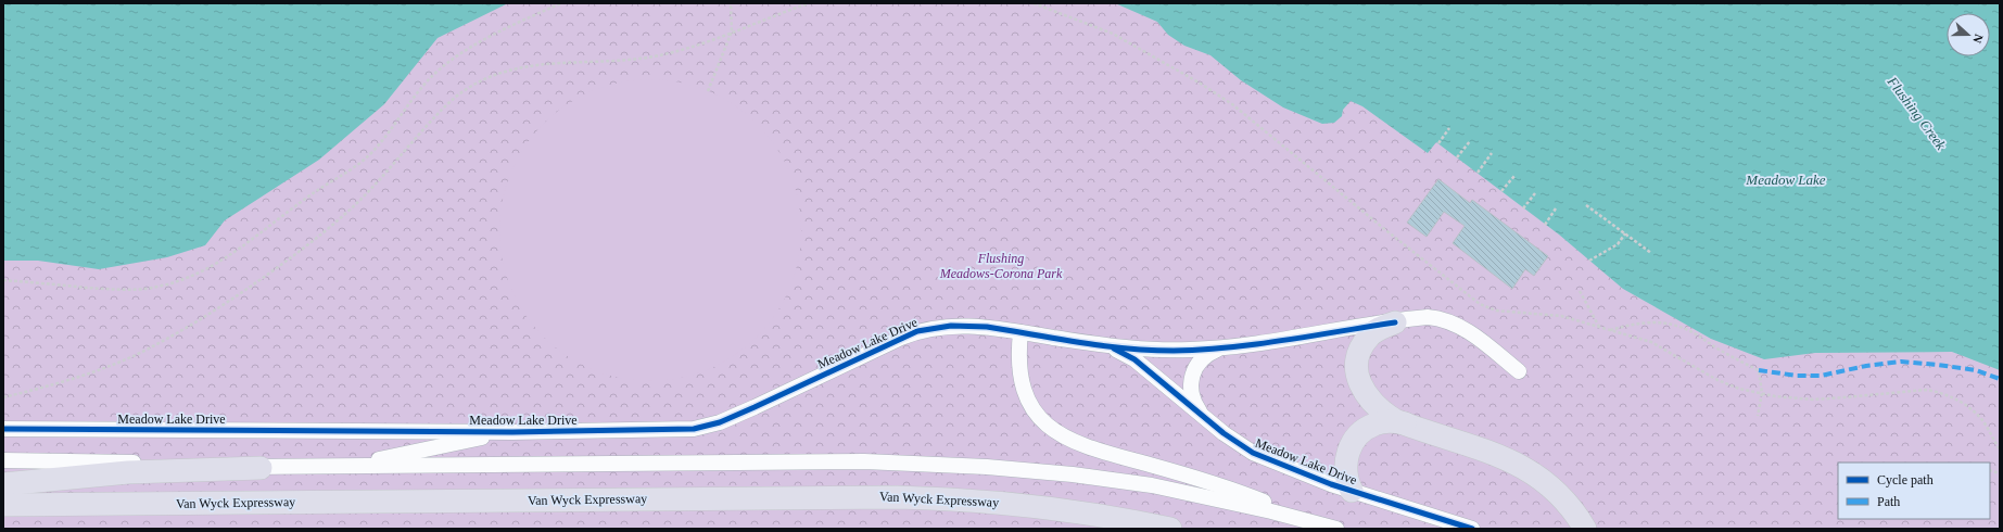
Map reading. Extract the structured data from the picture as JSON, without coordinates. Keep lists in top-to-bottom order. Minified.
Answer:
{"streets":{"highway":["Van Wyck Expressway"],"street":["Meadow Lake Drive"]},"water":["Flushing Creek","Meadow Lake"],"parks":["Flushing Meadows-Corona Park"],"legend":["Cycle path","Path"],"north":"right"}
